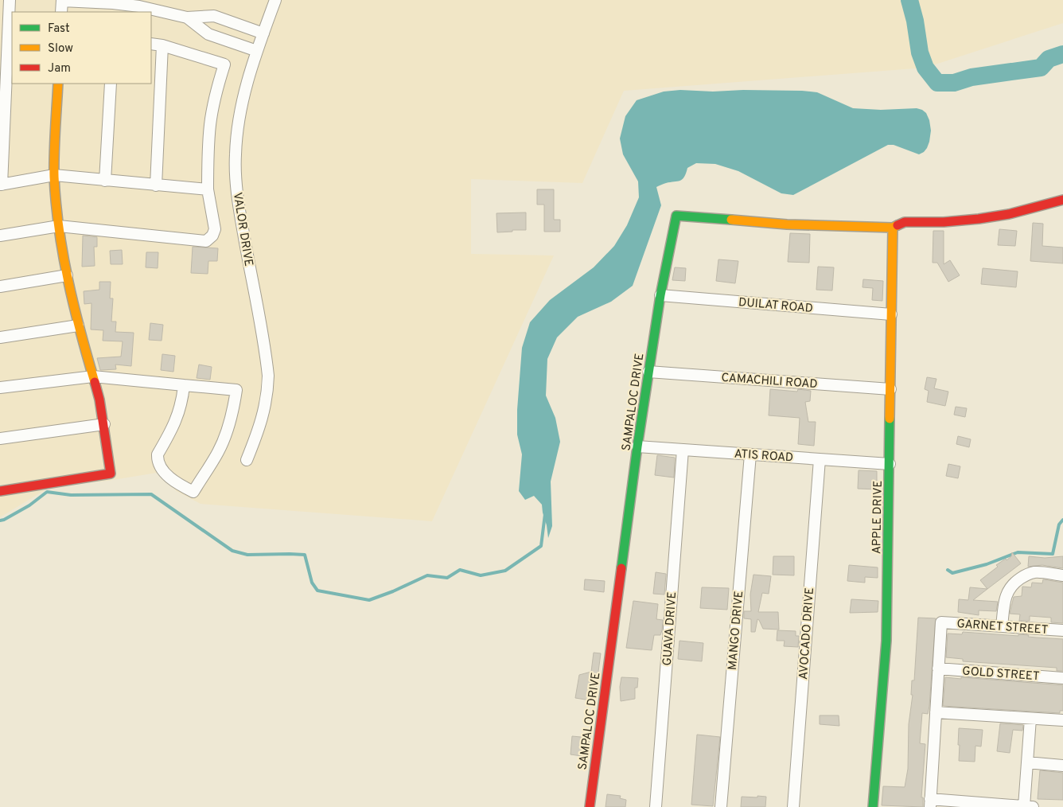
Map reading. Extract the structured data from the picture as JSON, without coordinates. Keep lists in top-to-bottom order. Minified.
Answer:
{"streets":{"street":["VALOR DRIVE","DUILAT ROAD","CAMACHILI ROAD","SAMPALOC DRIVE","ATIS ROAD","APPLE DRIVE","GARNET STREET","GUAVA DRIVE","MANGO DRIVE","AVOCADO DRIVE","GOLD STREET"]},"crossings":[["DUILAT ROAD","SAMPALOC DRIVE"],["DUILAT ROAD","APPLE DRIVE"],["CAMACHILI ROAD","SAMPALOC DRIVE"],["CAMACHILI ROAD","APPLE DRIVE"],["SAMPALOC DRIVE","ATIS ROAD"],["SAMPALOC DRIVE","APPLE DRIVE"],["ATIS ROAD","APPLE DRIVE"],["ATIS ROAD","GUAVA DRIVE"],["ATIS ROAD","MANGO DRIVE"],["ATIS ROAD","AVOCADO DRIVE"],["GARNET STREET","GOLD STREET"]],"legend":["Fast","Slow","Jam"]}
